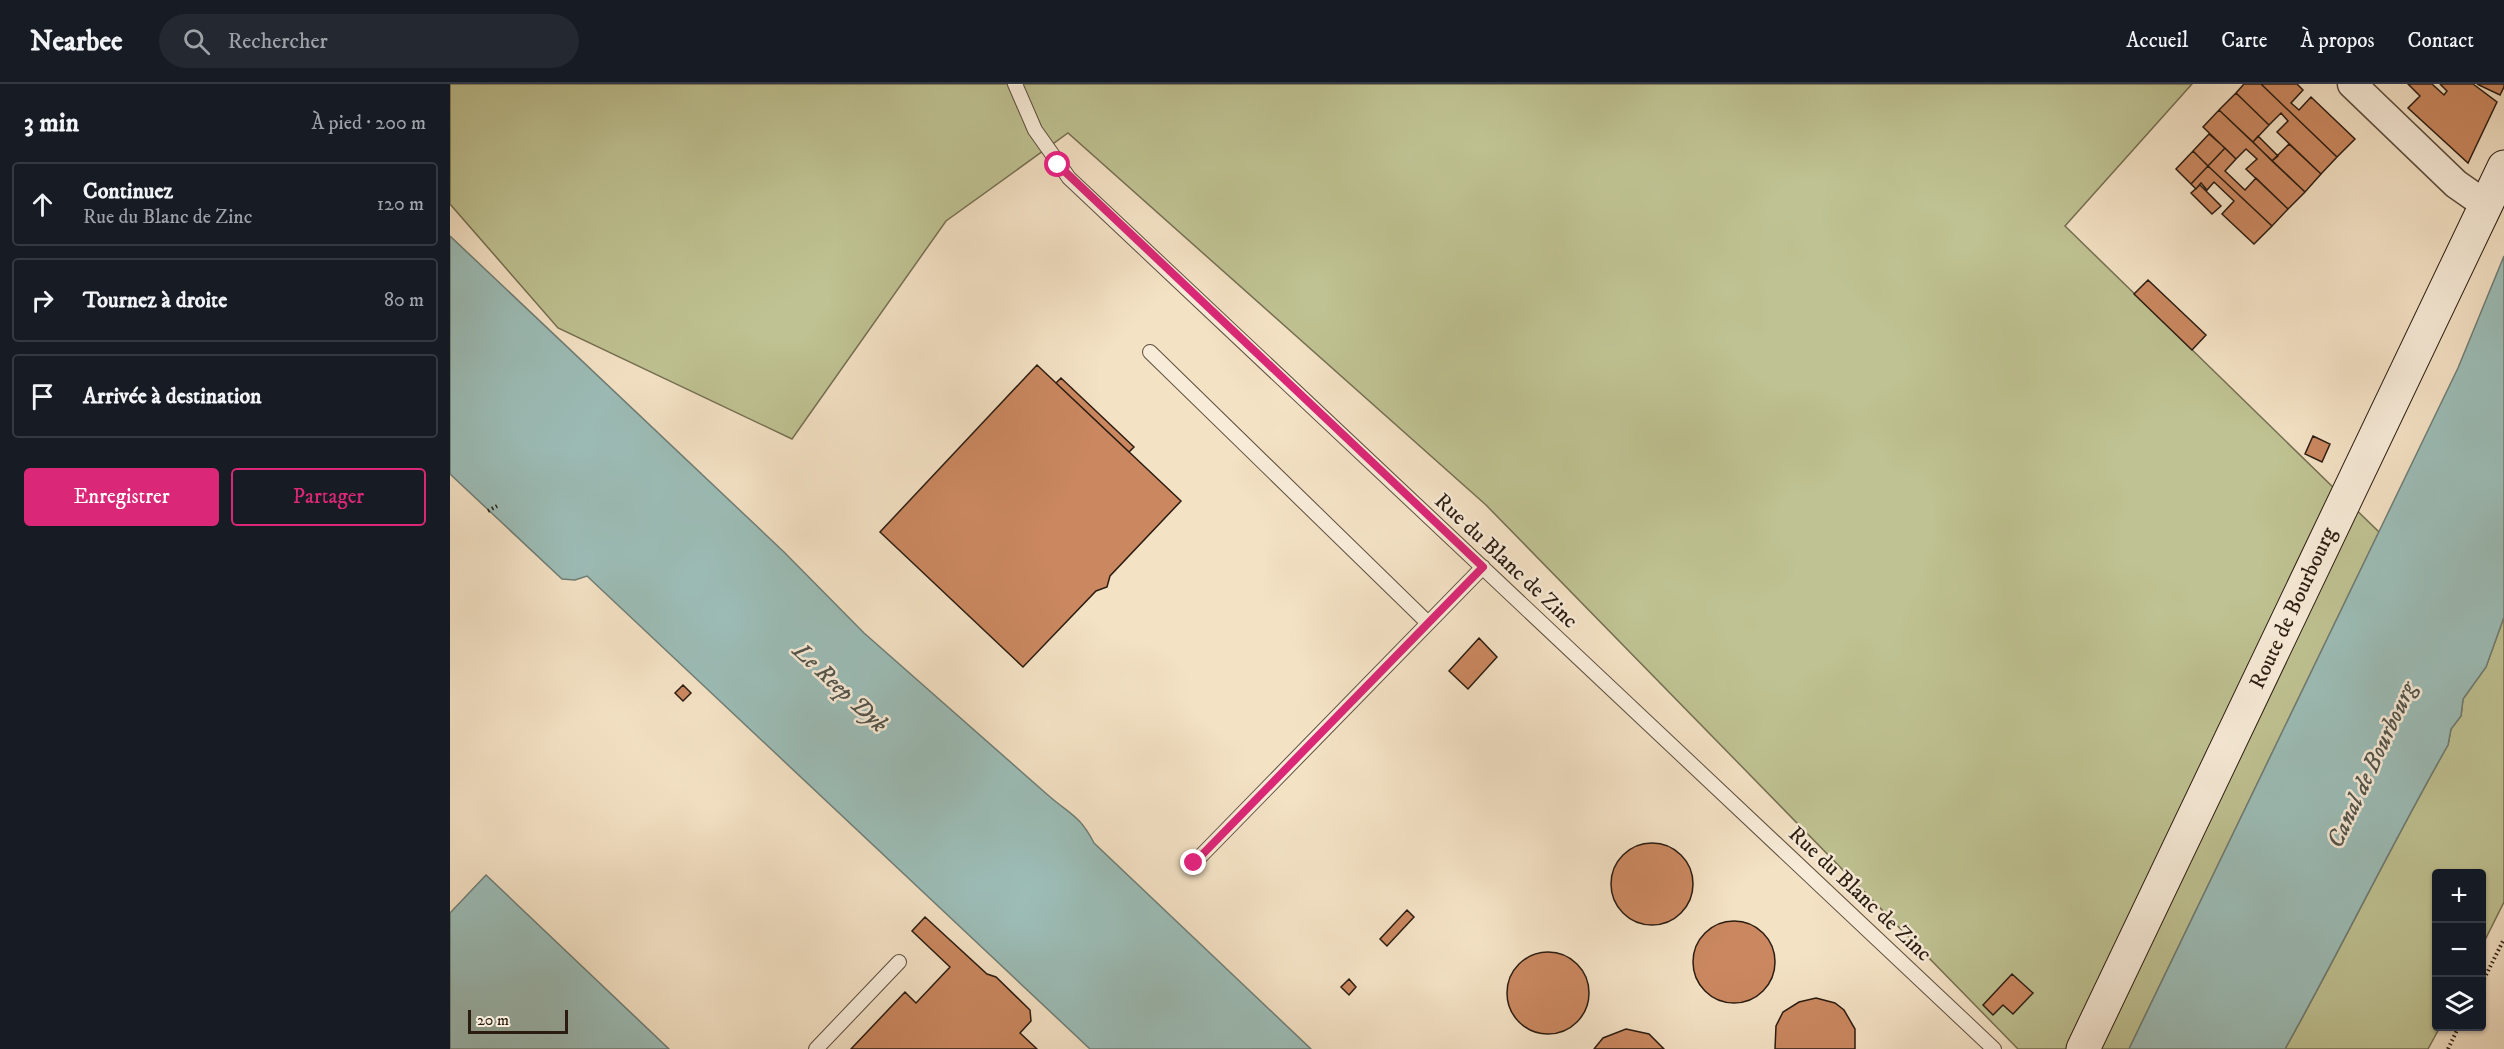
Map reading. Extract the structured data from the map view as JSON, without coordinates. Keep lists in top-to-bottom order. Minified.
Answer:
{"streets":{"main road":["Route de Bourbourg"],"lane":["Rue du Blanc de Zinc"]},"water":["Le Reep Dyk","Canal de Bourbourg"],"scale_bar":"20 m","page":{"header":"Nearbee","search":"Rechercher","nav":["Accueil","Carte","À propos","Contact"],"heading":["3 min","À pied · 200 m"],"list":[["Continuez","Rue du Blanc de Zinc","120 m"],["Tournez à droite","80 m"],"Arrivée à destination"],"buttons":["Enregistrer","Partager"],"map_buttons":["+","−"],"scale":"20 m"}}
